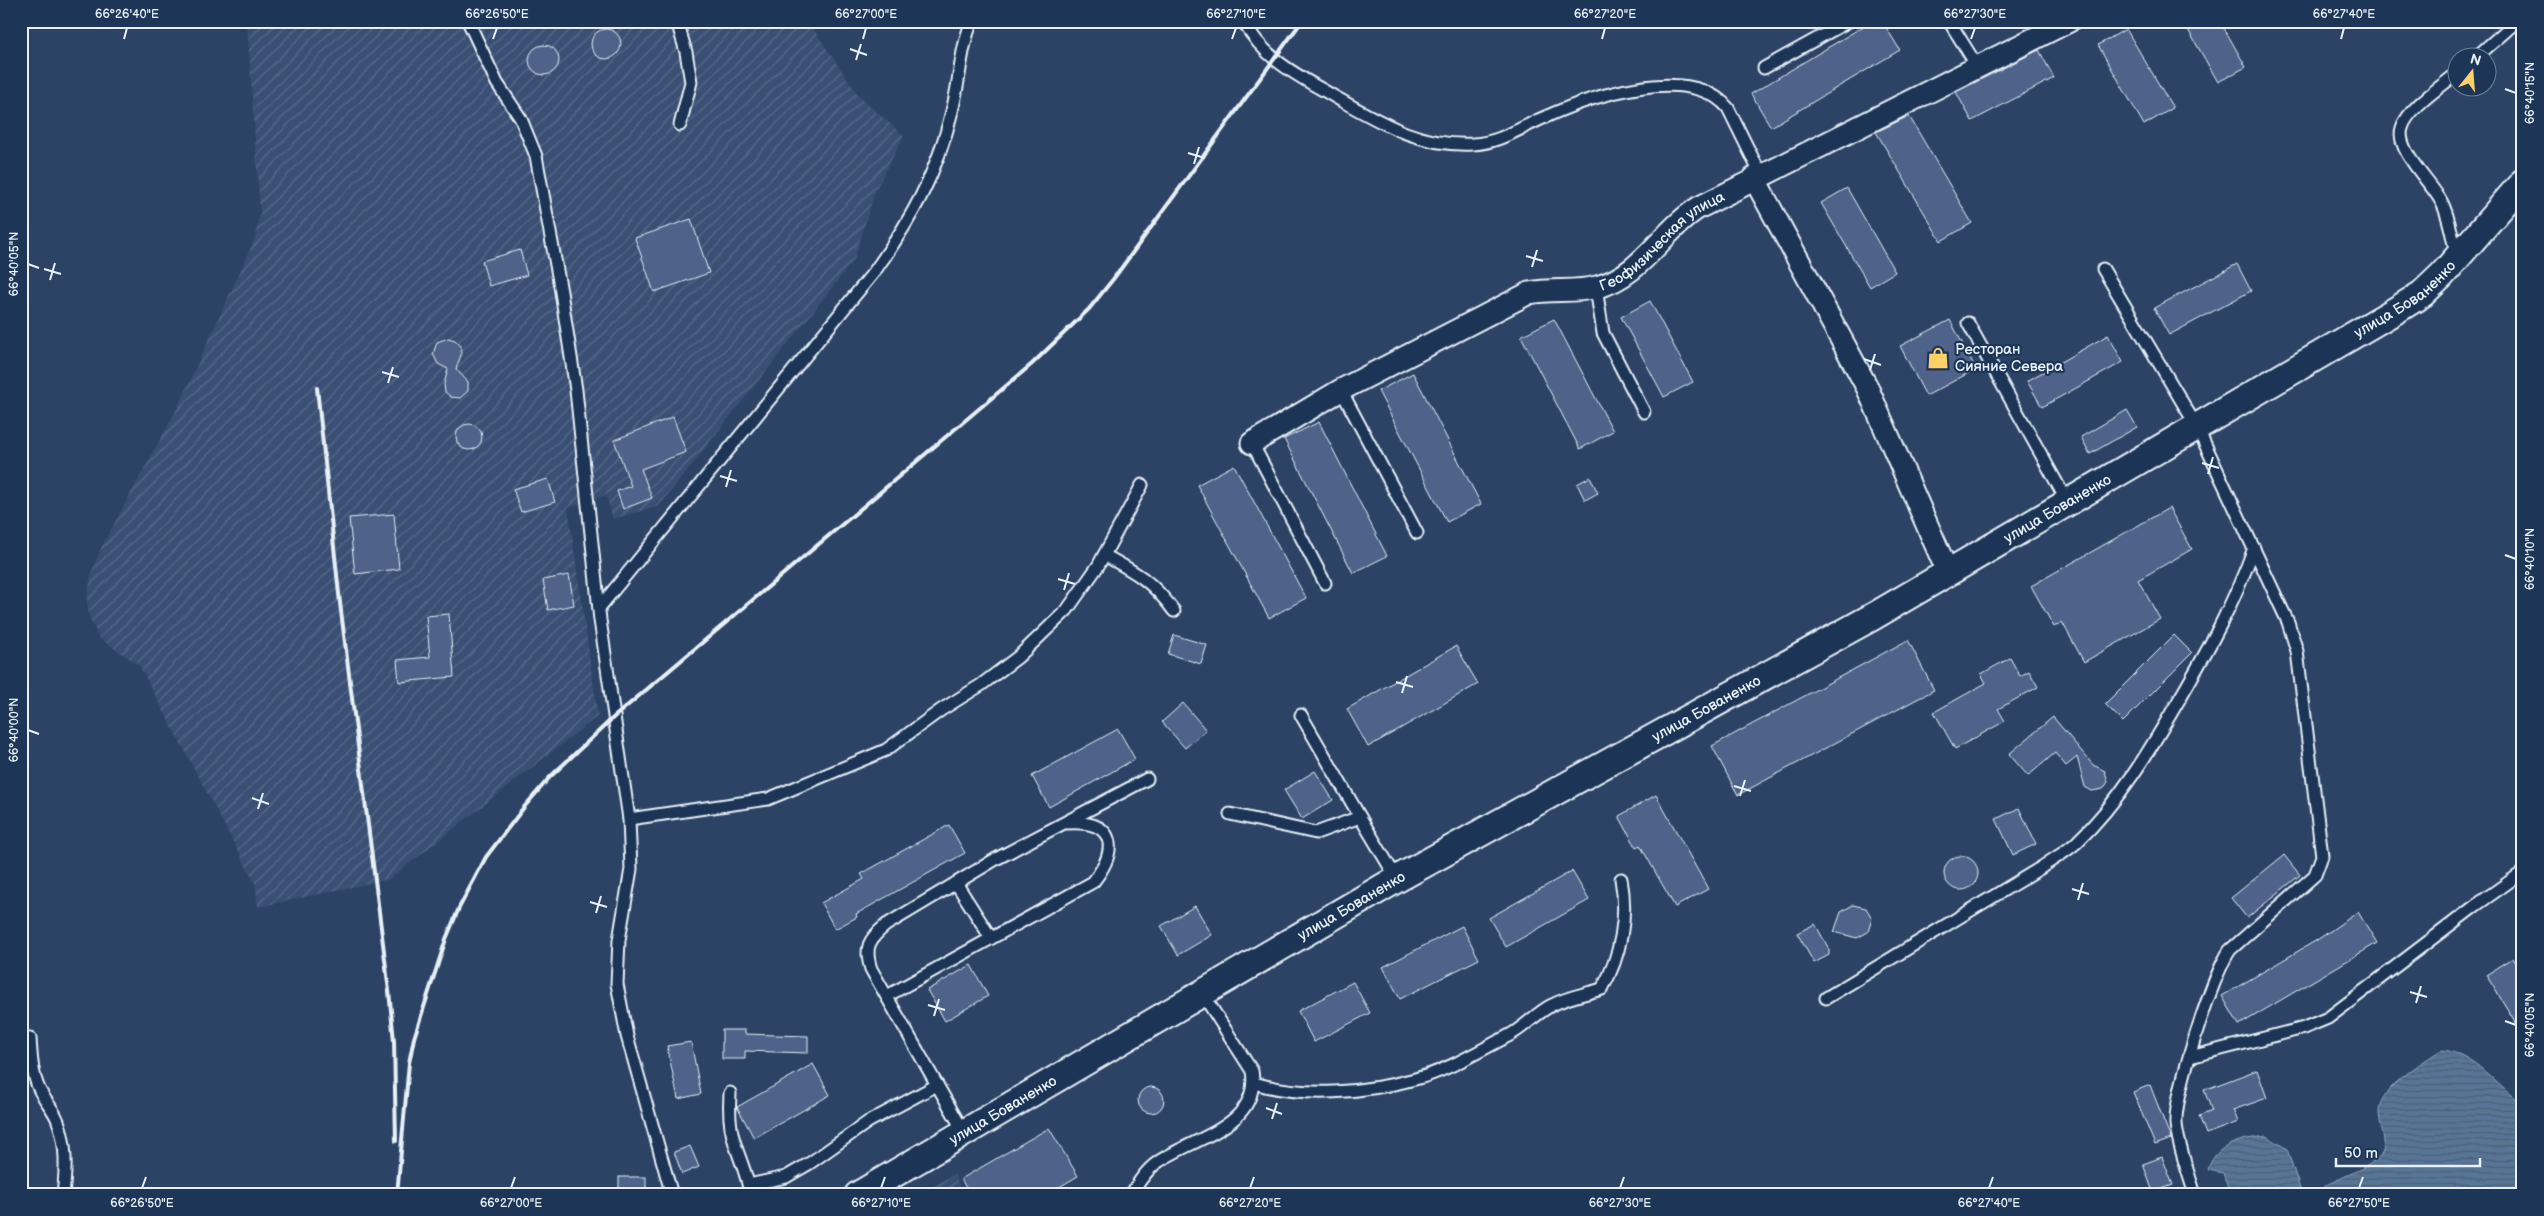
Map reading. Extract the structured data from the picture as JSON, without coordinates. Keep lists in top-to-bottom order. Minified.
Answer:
{"streets":{"street":["Геофизическая улица","улица Бованенко"]},"places":{"shop":["Ресторан Сияние Севера"]},"scale_bar":"50 m","north":"top","coordinates":["66°26'40\"E","66°26'50\"E","66°27'00\"E","66°27'10\"E","66°27'20\"E","66°27'30\"E","66°27'40\"E","66°40'15\"N","66°40'05\"N","66°40'10\"N","66°40'00\"N","66°27'50\"E"]}
